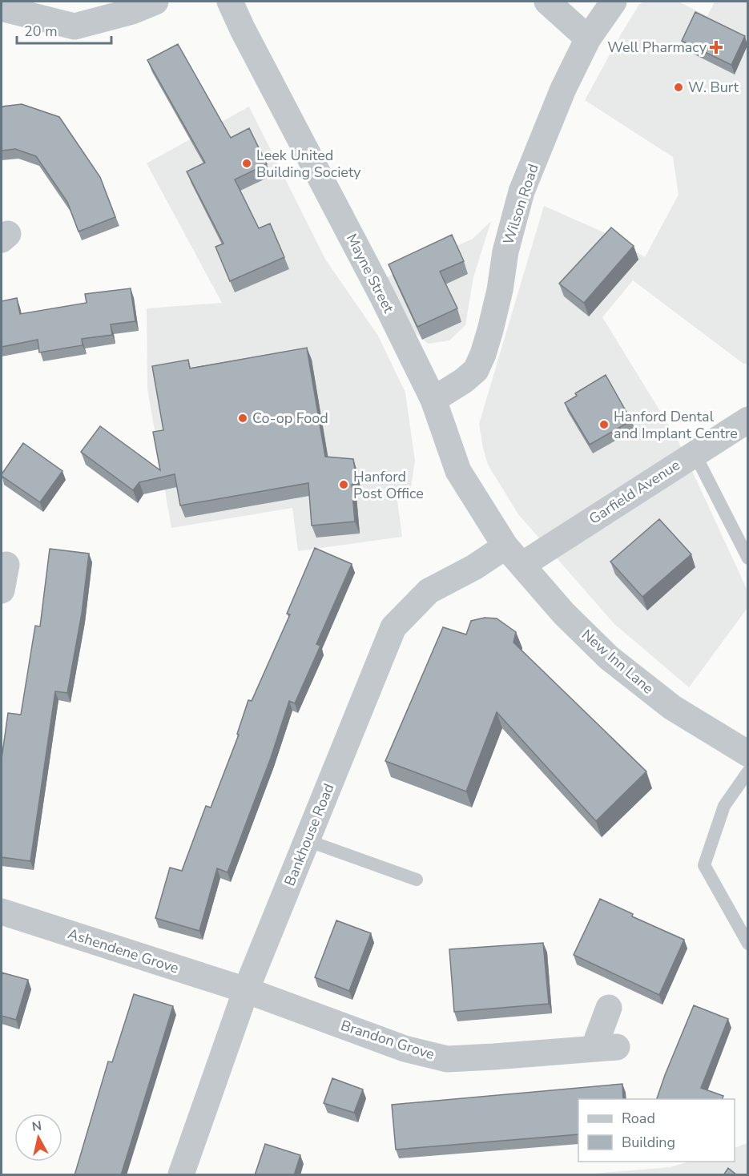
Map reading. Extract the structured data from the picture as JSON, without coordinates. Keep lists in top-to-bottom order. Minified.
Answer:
{"streets":{"street":["Wilson Road","Mayne Street","Garfield Avenue","New Inn Lane","Bankhouse Road","Ashendene Grove","Brandon Grove"]},"crossings":[["Wilson Road","Mayne Street"],["Mayne Street","Garfield Avenue"],["Mayne Street","New Inn Lane"],["Mayne Street","Bankhouse Road"],["Garfield Avenue","New Inn Lane"],["Garfield Avenue","Bankhouse Road"],["New Inn Lane","Bankhouse Road"],["Bankhouse Road","Ashendene Grove"],["Bankhouse Road","Brandon Grove"],["Ashendene Grove","Brandon Grove"]],"places":{"health":["Well Pharmacy"],"other":["W. Burt","Leek United Building Society","Co-op Food","Hanford Dental and Implant Centre","Hanford Post Office"]},"legend":["Road","Building"],"scale_bar":"20 m","north":"top"}
